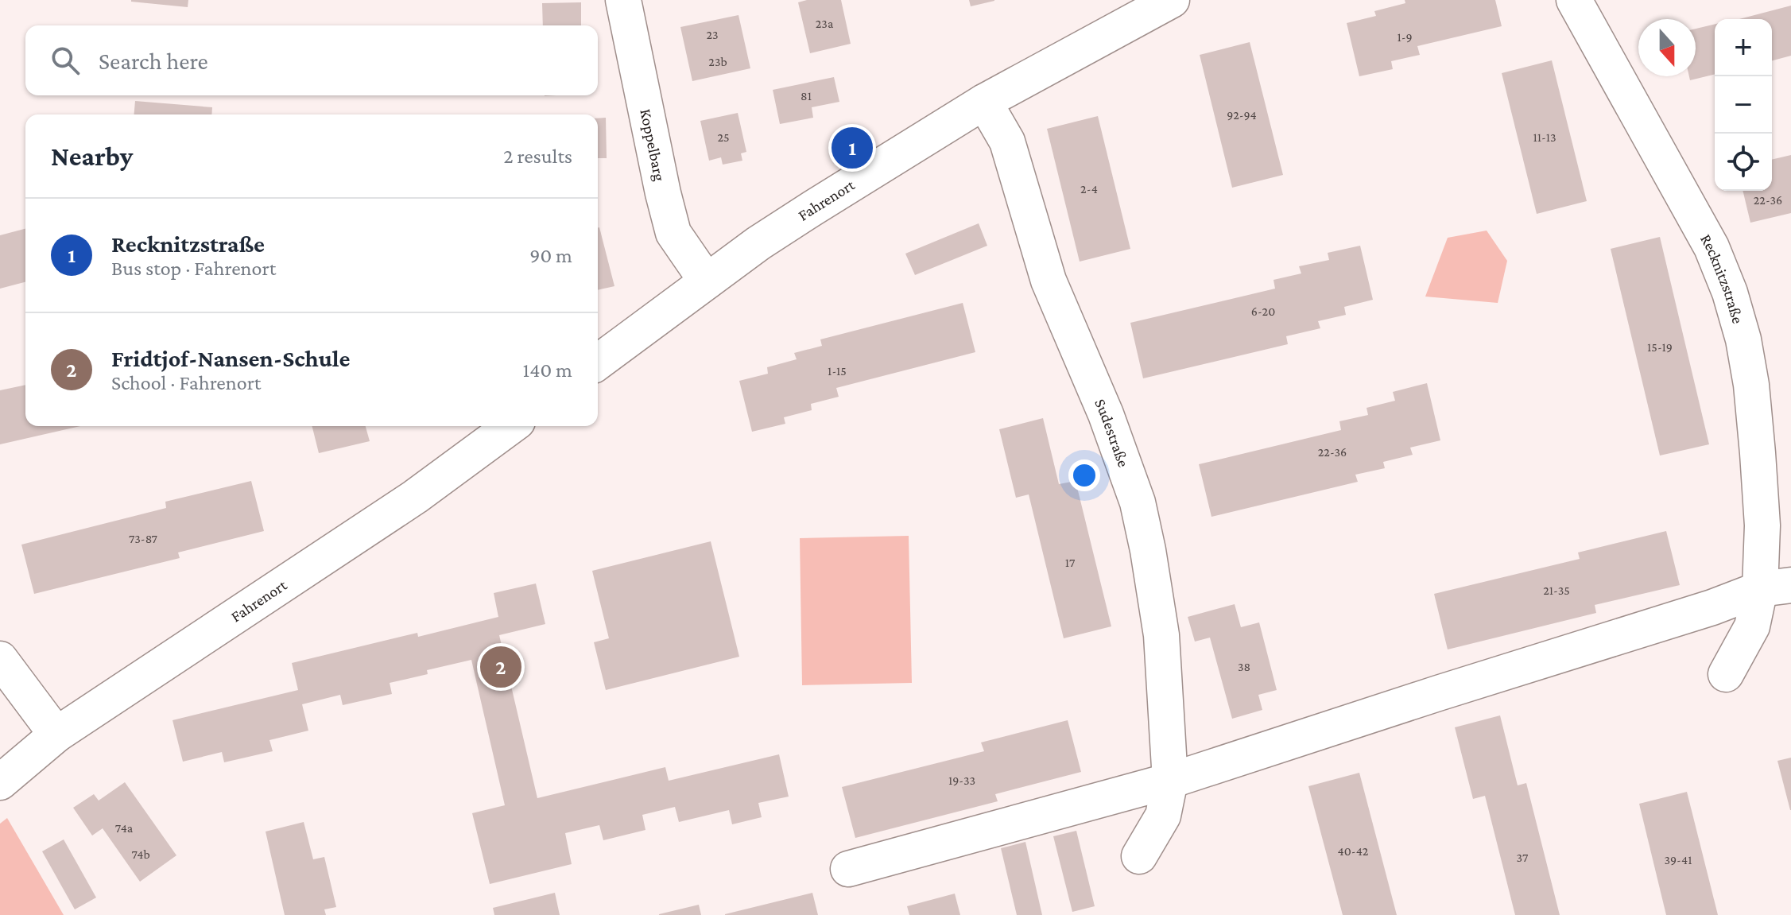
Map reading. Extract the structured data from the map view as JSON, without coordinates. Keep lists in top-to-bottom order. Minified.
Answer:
{"streets":{"street":["Koppelbarg","Fahrenort","Recknitzstraße","Sudestraße"]},"crossings":[["Koppelbarg","Fahrenort"],["Fahrenort","Sudestraße"]],"house_numbers":["23a","23","1-9","23b","81","92-94","25","11-13","2-4","22-36","6-20","15-19","1-15","22-36","73-87","17","21-35","38","19-33","74a","40-42","74b","37","39-41"],"north":"bottom","page":{"map_buttons":["+","−"],"search":"Search here","heading":["Nearby","2 results"],"pins":["1","2"],"list":[{"mark":"1","name":"Recknitzstraße","note":"Bus stop · Fahrenort","value":"90 m"},{"mark":"2","name":"Fridtjof-Nansen-Schule","note":"School · Fahrenort","value":"140 m"}]}}
